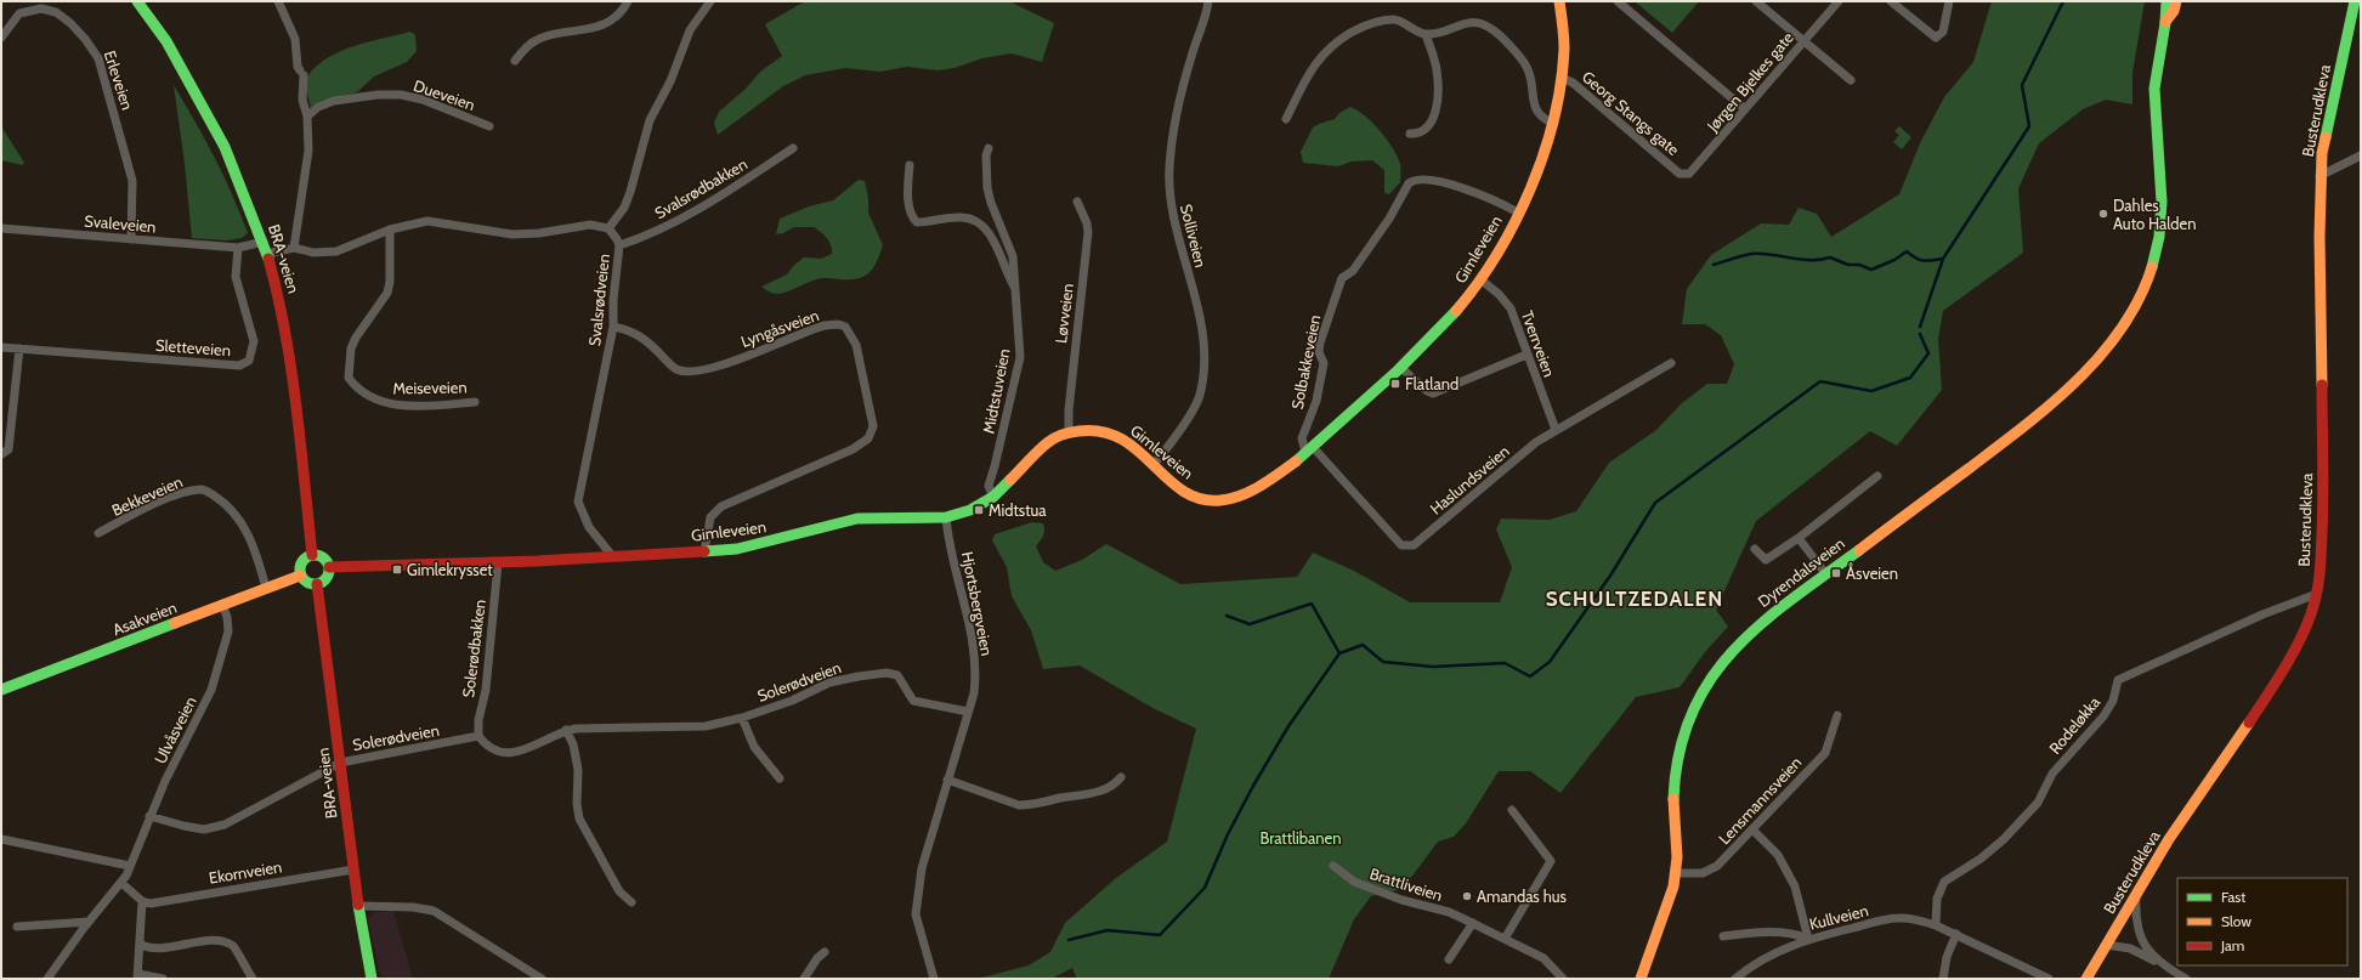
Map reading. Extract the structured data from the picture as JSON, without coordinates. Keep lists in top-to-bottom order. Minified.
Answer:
{"streets":{"street":["Erleveien","Jørgen Bjelkes gate","Dueveien","Busterudkleva","Georg Stangs gate","Svalsrødbakken","Svaleveien","Solliveien","Gimleveien","BRA-veien","Svalsrødveien","Løvveien","Lyngåsveien","Tverrveien","Sletteveien","Solbakkeveien","Meiseveien","Midtstuveien","Haslundsveien","Bekkeveien","Dyrendalsveien","Hjortsbergveien","Asakveien","Solerødbakken","Solerødveien","Rodeløkka","Ulvåsveien","Lensmannsveien","Ekornveien","Brattliveien","Kullveien"]},"crossings":[["Erleveien","Svaleveien"],["Jørgen Bjelkes gate","Georg Stangs gate"],["Busterudkleva","Rodeløkka"],["Georg Stangs gate","Gimleveien"],["Svalsrødbakken","Svalsrødveien"],["Svaleveien","Sletteveien"],["Solliveien","Gimleveien"],["Gimleveien","BRA-veien"],["Gimleveien","Svalsrødveien"],["Gimleveien","Løvveien"],["Gimleveien","Lyngåsveien"],["Gimleveien","Tverrveien"],["Gimleveien","Solbakkeveien"],["Gimleveien","Midtstuveien"],["Gimleveien","Haslundsveien"],["Gimleveien","Hjortsbergveien"],["Gimleveien","Asakveien"],["Gimleveien","Solerødbakken"],["BRA-veien","Asakveien"],["BRA-veien","Solerødveien"],["BRA-veien","Ekornveien"],["Svalsrødveien","Lyngåsveien"],["Tverrveien","Haslundsveien"],["Solbakkeveien","Haslundsveien"],["Bekkeveien","Asakveien"],["Dyrendalsveien","Lensmannsveien"],["Hjortsbergveien","Solerødveien"],["Asakveien","Ulvåsveien"],["Solerødbakken","Solerødveien"],["Solerødveien","Ulvåsveien"],["Rodeløkka","Kullveien"]],"districts":["SCHULTZEDALEN"],"parks":["Brattlibanen"],"places":{"other":["Dahles Auto Halden","Amandas hus"],"transit":["Flatland","Midtstua","Gimlekrysset","Åsveien"]},"legend":["Fast","Slow","Jam"]}
